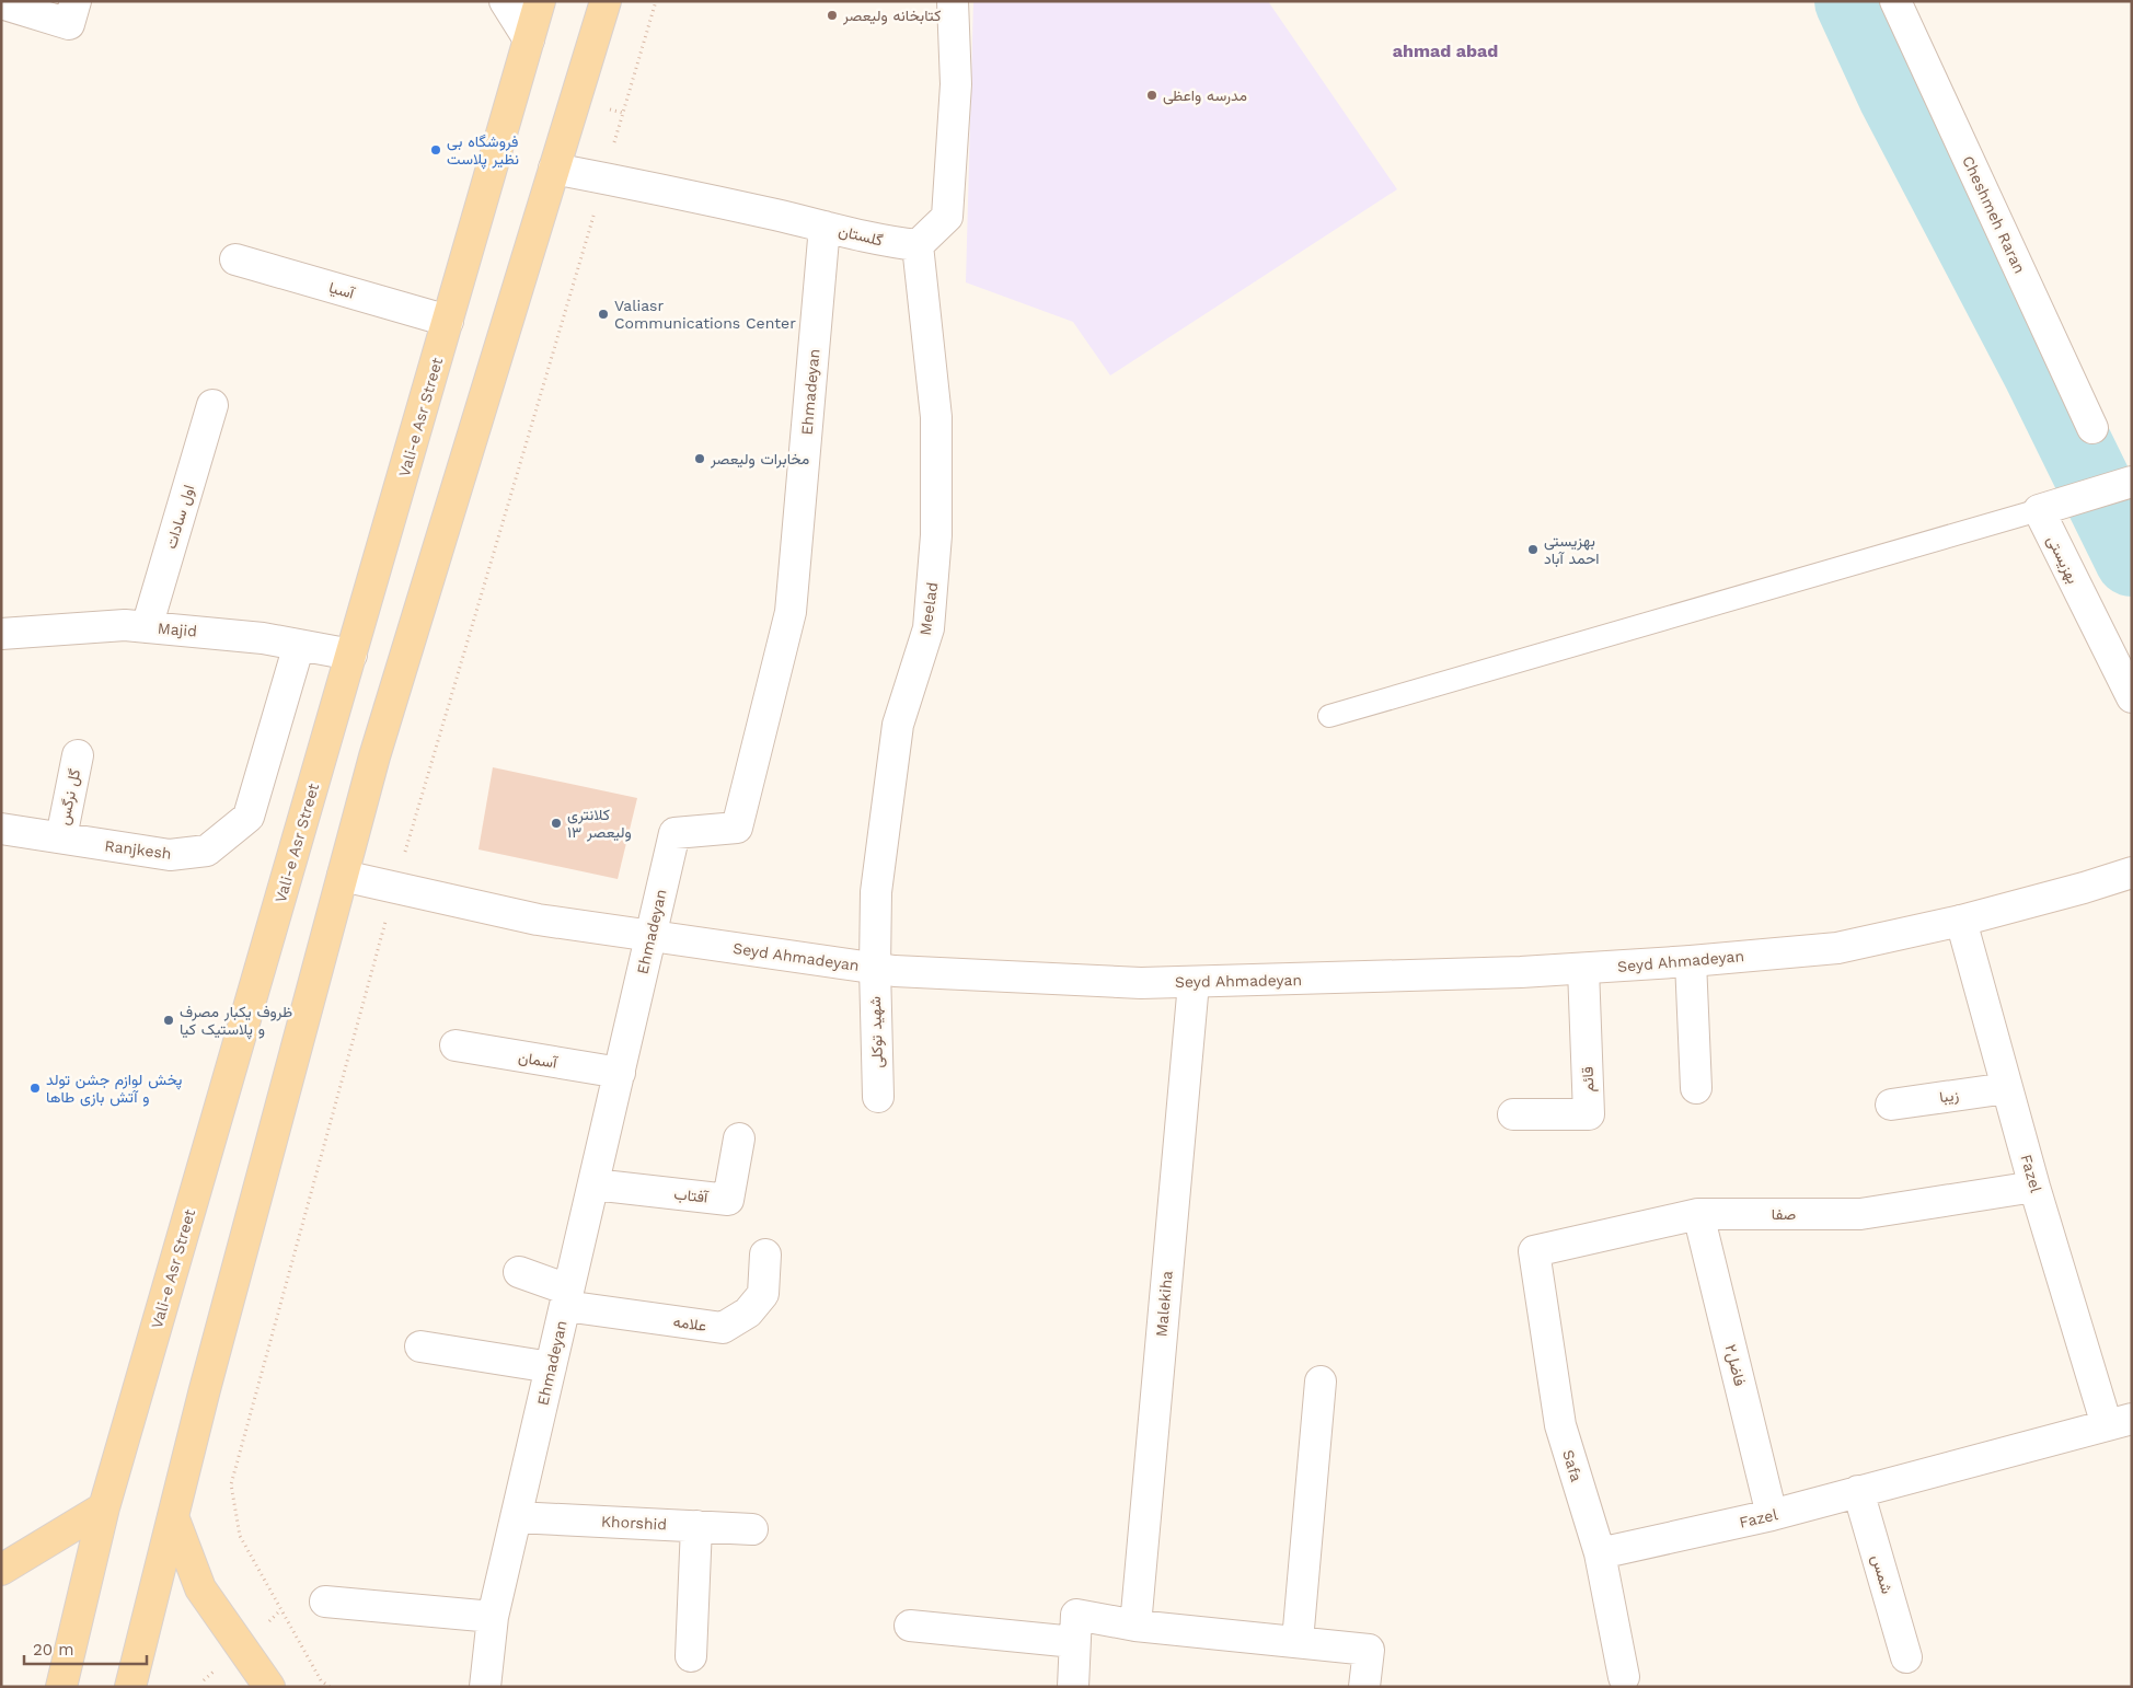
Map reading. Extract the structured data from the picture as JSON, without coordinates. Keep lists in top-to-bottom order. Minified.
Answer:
{"streets":{"main road":["Vali-e Asr Street"],"street":["Cheshmeh Raran","گلستان","آسیا","Ehmadeyan","اول سادات","بهزیستی","Meelad","Majid","گل نرگس","Ranjkesh","Seyd Ahmadeyan","شهید توکلی","آسمان","قائم","زیبا","Fazel","آفتاب","صفا","Malekiha","علامه","فاضل۲","Safa","Khorshid","شمس"]},"crossings":[["گلستان","Ehmadeyan"],["گلستان","Meelad"],["آسیا","Vali-e Asr Street"],["Ehmadeyan","Seyd Ahmadeyan"],["Ehmadeyan","آسمان"],["Ehmadeyan","آفتاب"],["Ehmadeyan","علامه"],["Ehmadeyan","Khorshid"],["Vali-e Asr Street","Majid"],["اول سادات","Majid"],["Meelad","Seyd Ahmadeyan"],["Meelad","شهید توکلی"],["Majid","Ranjkesh"],["گل نرگس","Ranjkesh"],["Seyd Ahmadeyan","شهید توکلی"],["Seyd Ahmadeyan","قائم"],["Seyd Ahmadeyan","Fazel"],["Seyd Ahmadeyan","Malekiha"],["زیبا","Fazel"],["Fazel","صفا"],["Fazel","فاضل۲"],["Fazel","Safa"],["Fazel","شمس"],["صفا","فاضل۲"],["صفا","Safa"],["فاضل۲","Safa"]],"districts":["ahmad abad"],"places":["کتابخانه ولیعصر","مدرسه واعظی","فروشگاه بی نظیر پلاست","Valiasr Communications Center","مخابرات ولیعصر","بهزیستی احمد آباد","کلانتری ۱۳ ولیعصر","ظروف یکبار مصرف و پلاستیک کیا","پخش لوازم جشن تولد و آتش بازی طاها"],"scale_bar":"20 m"}
